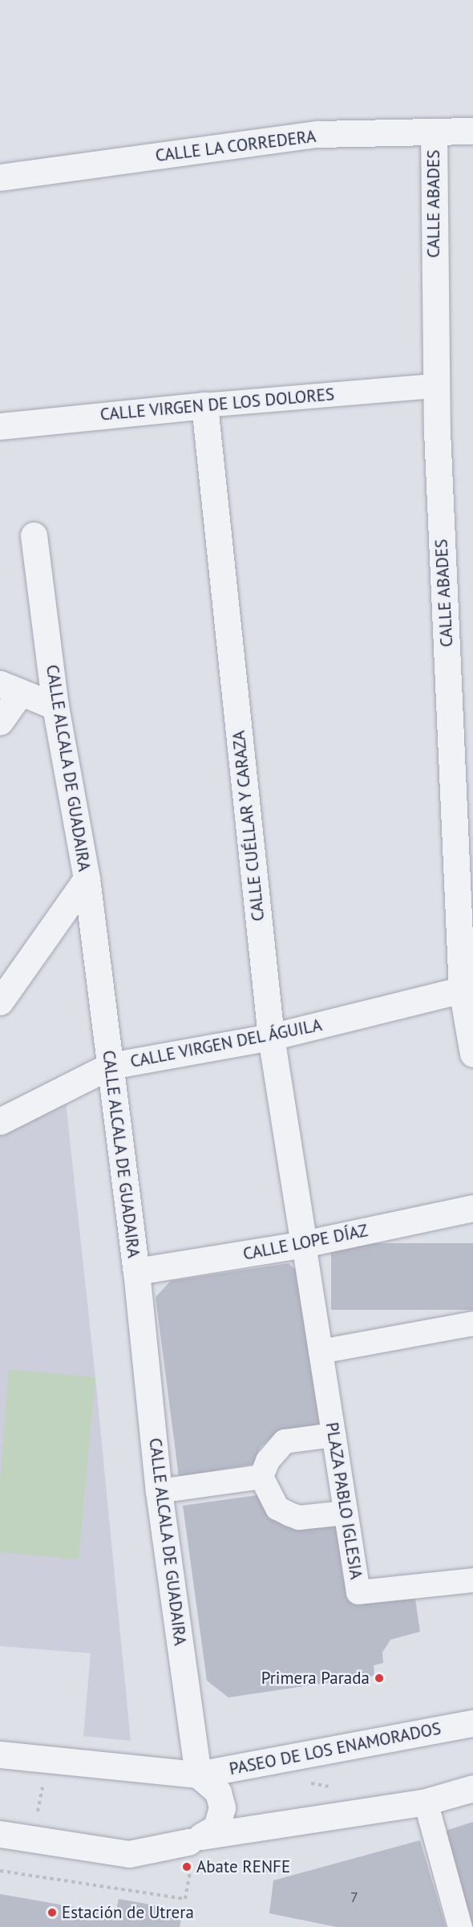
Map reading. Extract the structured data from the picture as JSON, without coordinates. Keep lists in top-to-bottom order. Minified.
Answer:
{"streets":{"street":["CALLE LA CORREDERA","CALLE ABADES","CALLE VIRGEN DE LOS DOLORES","CALLE ALCALA DE GUADAIRA","CALLE CUÉLLAR Y CARAZA","CALLE VIRGEN DEL ÁGUILA","CALLE LOPE DÍAZ","PLAZA PABLO IGLESIA","PASEO DE LOS ENAMORADOS"]},"crossings":[["CALLE LA CORREDERA","CALLE ABADES"],["CALLE ABADES","CALLE VIRGEN DE LOS DOLORES"],["CALLE ABADES","CALLE VIRGEN DEL ÁGUILA"],["CALLE VIRGEN DE LOS DOLORES","CALLE CUÉLLAR Y CARAZA"],["CALLE ALCALA DE GUADAIRA","CALLE VIRGEN DEL ÁGUILA"],["CALLE ALCALA DE GUADAIRA","CALLE LOPE DÍAZ"],["CALLE ALCALA DE GUADAIRA","PASEO DE LOS ENAMORADOS"],["CALLE CUÉLLAR Y CARAZA","CALLE VIRGEN DEL ÁGUILA"],["CALLE CUÉLLAR Y CARAZA","CALLE LOPE DÍAZ"],["CALLE CUÉLLAR Y CARAZA","PLAZA PABLO IGLESIA"],["CALLE LOPE DÍAZ","PLAZA PABLO IGLESIA"]],"places":["Primera Parada","Abate RENFE","Estación de Utrera"],"house_numbers":["7"]}
